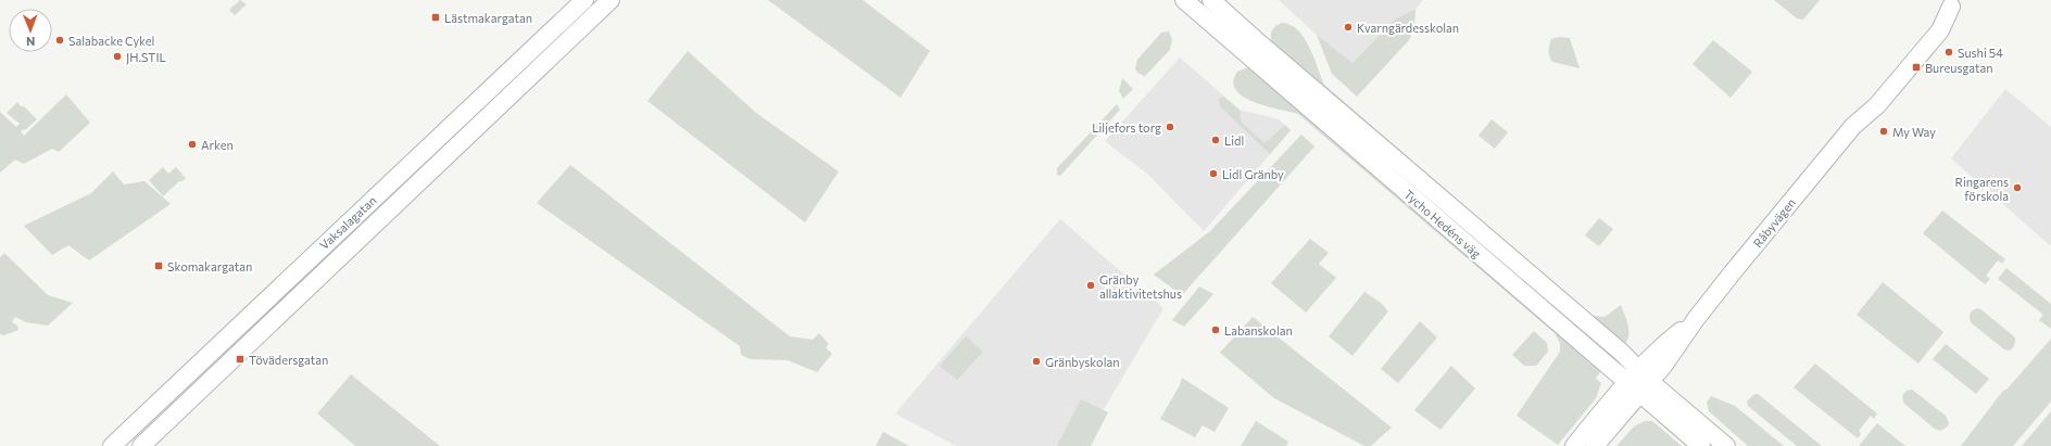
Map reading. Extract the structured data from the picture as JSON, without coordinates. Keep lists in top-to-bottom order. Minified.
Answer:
{"streets":{"main road":["Vaksalagatan","Råbyvägen","Tycho Hedéns väg"]},"crossings":[["Råbyvägen","Tycho Hedéns väg"]],"places":{"transit":["Lästmakargatan","Bureusgatan","Skomakargatan","Tövädersgatan"],"other":["Kvarngärdesskolan","Salabacke Cykel","Sushi 54","JH.STIL","Liljefors torg","My Way","Lidl","Arken","Lidl Gränby","Ringarens förskola","Gränby allaktivitetshus","Labanskolan","Gränbyskolan"]},"north":"bottom"}
